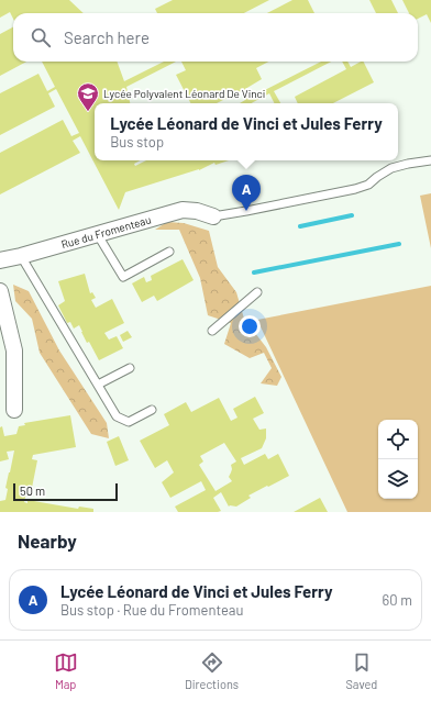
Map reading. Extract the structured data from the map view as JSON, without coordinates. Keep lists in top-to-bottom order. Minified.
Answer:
{"streets":{"street":["Rue du Fromenteau"]},"places":{"school or university":["Lycée Polyvalent Léonard De Vinci"]},"scale_bar":"50 m","page":{"search":"Search here","popup":["Lycée Léonard de Vinci et Jules Ferry","Bus stop"],"pins":"A","scale":"50 m","heading":"Nearby","list":[{"mark":"A","name":"Lycée Léonard de Vinci et Jules Ferry","note":"Bus stop · Rue du Fromenteau","value":"60 m"}],"nav":["Map","Directions","Saved"]}}
